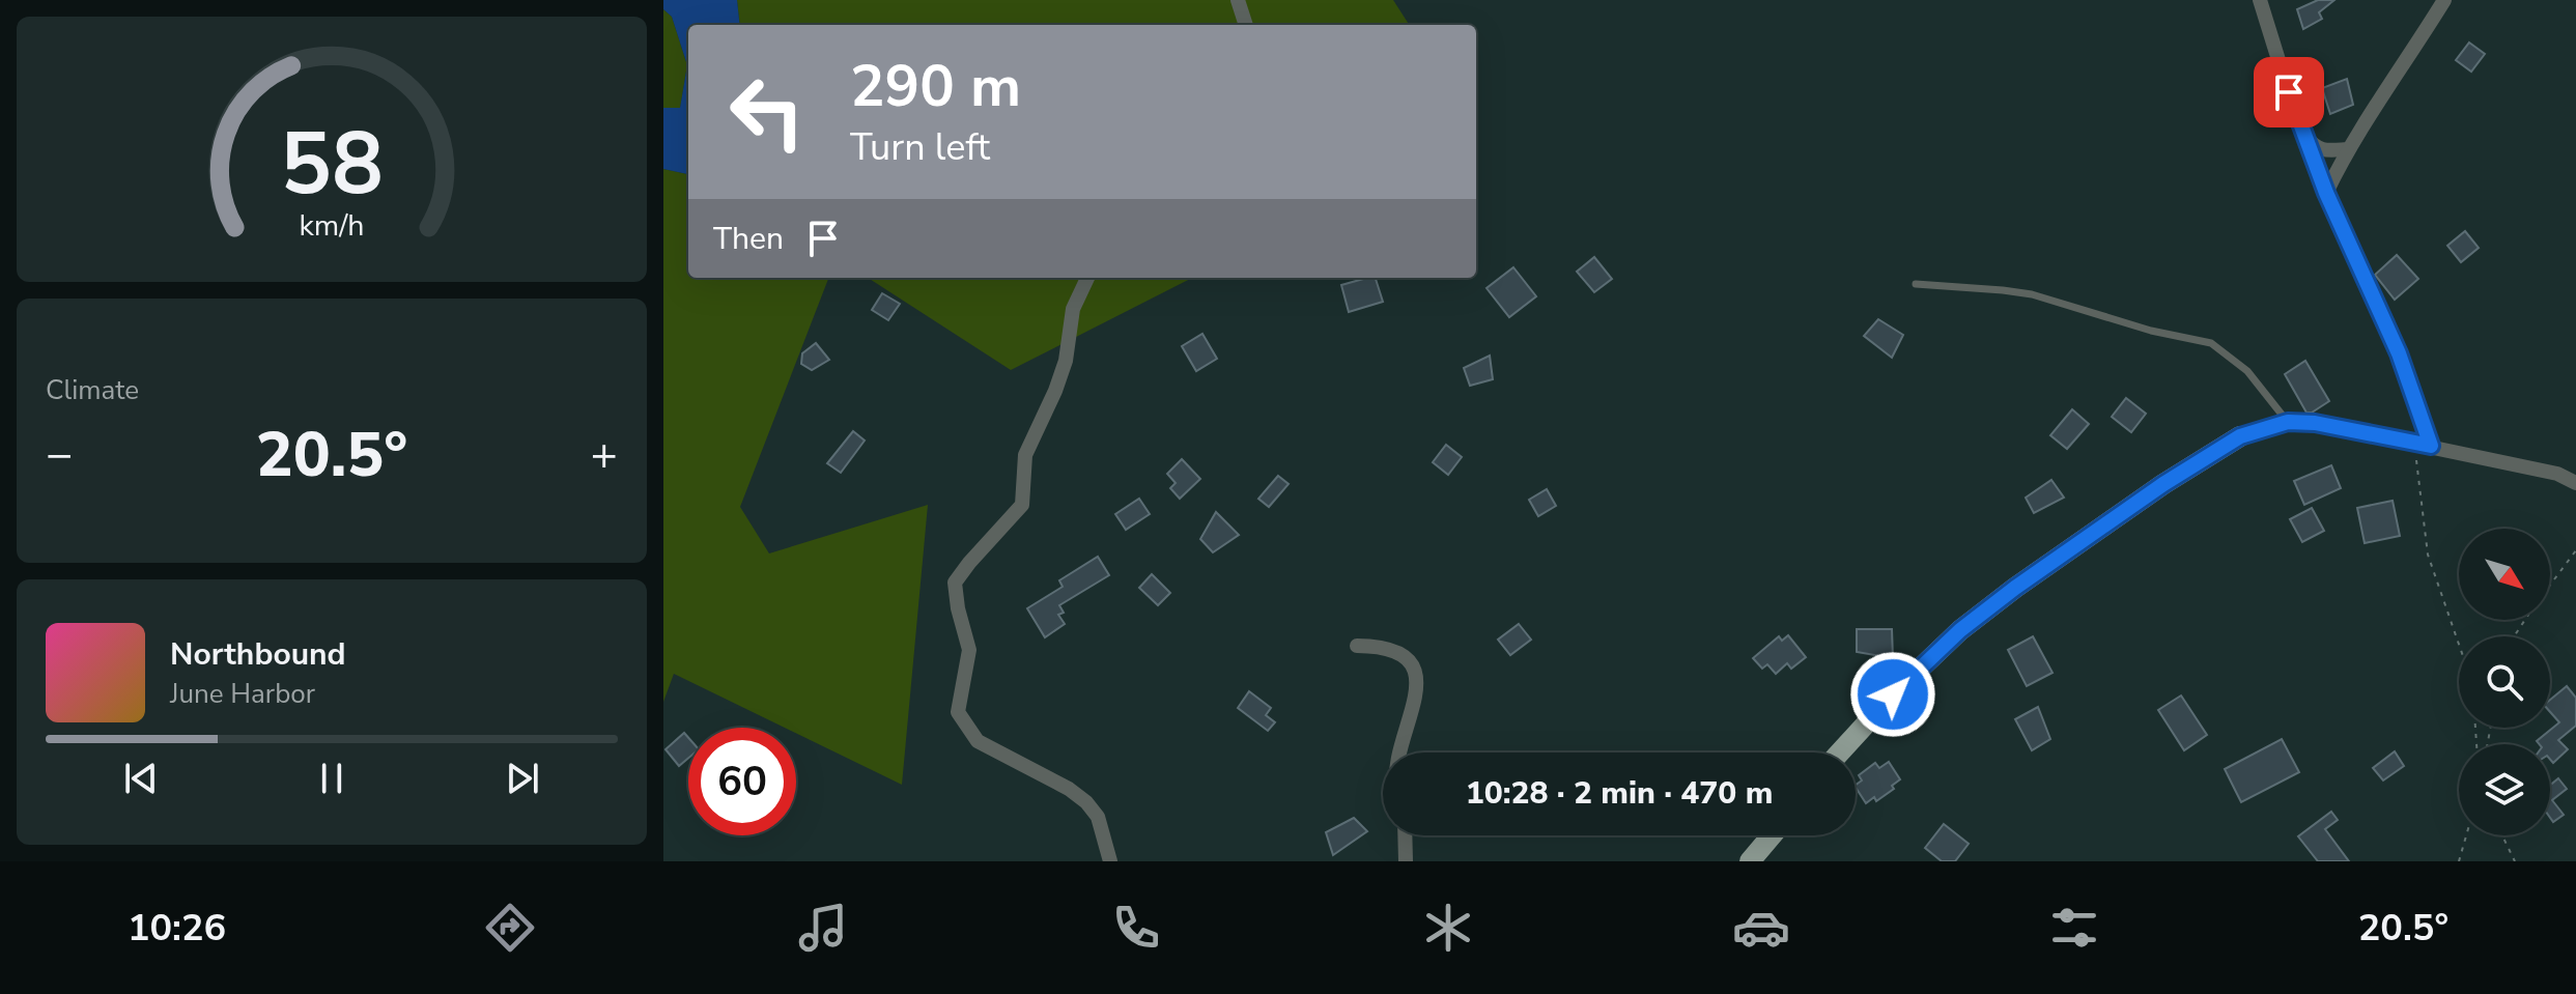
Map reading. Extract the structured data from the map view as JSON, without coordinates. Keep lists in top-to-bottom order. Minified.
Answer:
{"north":"bottom right","page":{"turn":["290 m","Turn left"],"then":"Then","tile":"Climate","heat":["−","20.5°","+"],"song":["Northbound","June Harbor"],"limit":"60","trip":"10:28 · 2 min · 470 m","tabs":["10:26","20.5°"],"gauge":["58","km/h"]}}
